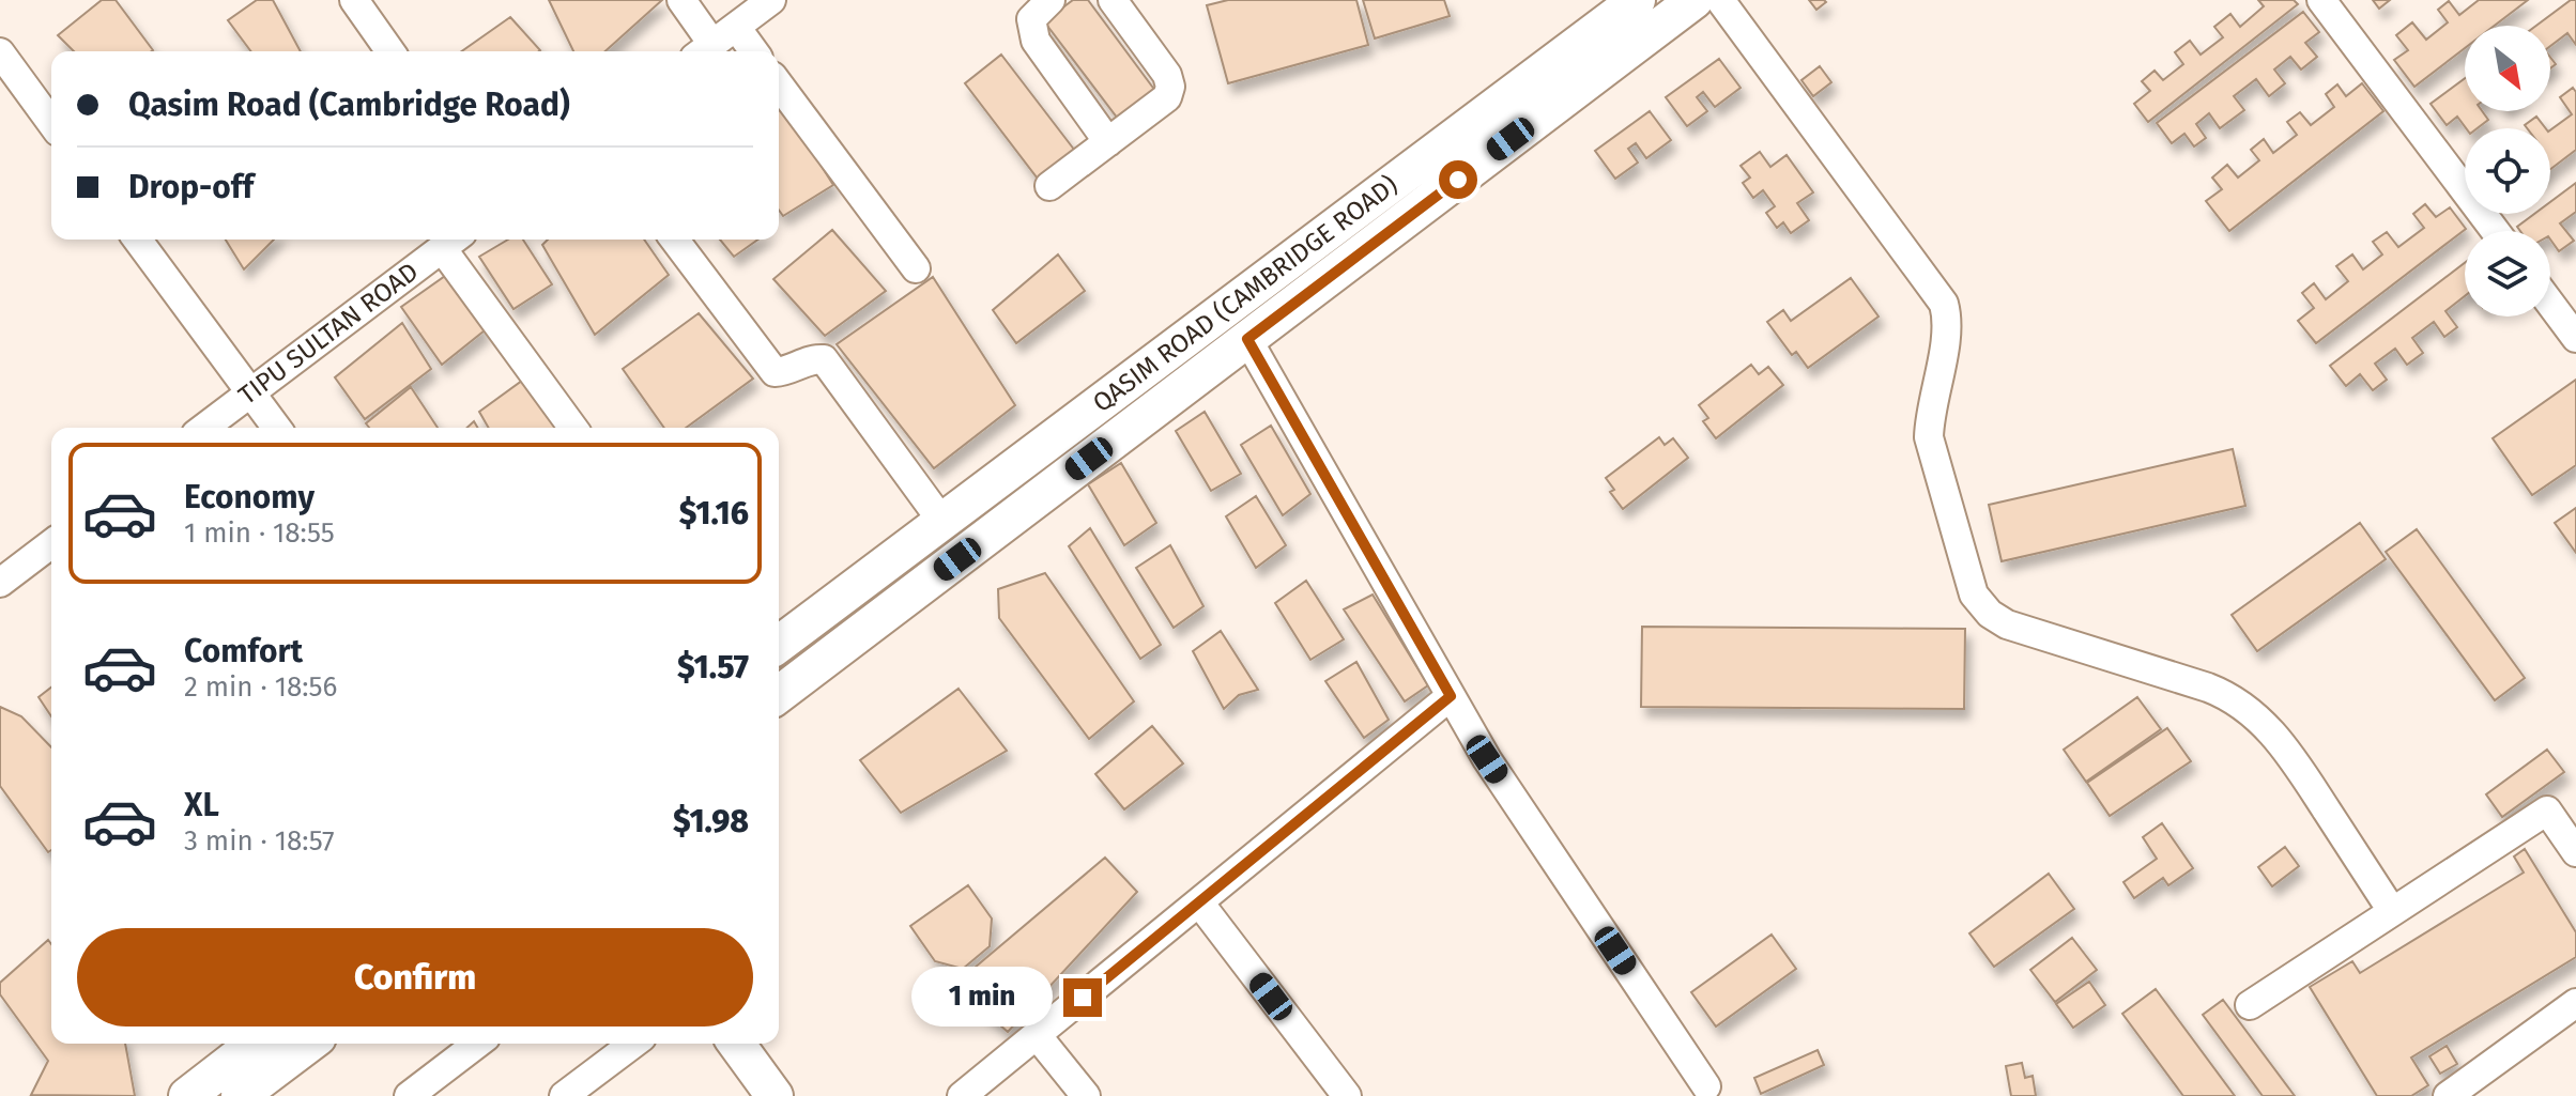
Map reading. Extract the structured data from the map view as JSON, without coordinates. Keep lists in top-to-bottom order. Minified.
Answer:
{"streets":{"main road":["QASIM ROAD (CAMBRIDGE ROAD)"],"street":["TIPU SULTAN ROAD"]},"north":"bottom right","page":{"banner":["Qasim Road (Cambridge Road)","Drop-off"],"list":[{"name":"Economy","note":"1 min · 18:55","value":"$1.16"},{"name":"Comfort","note":"2 min · 18:56","value":"$1.57"},{"name":"XL","note":"3 min · 18:57","value":"$1.98"}],"buttons":"Confirm","bubble":"1 min"}}
